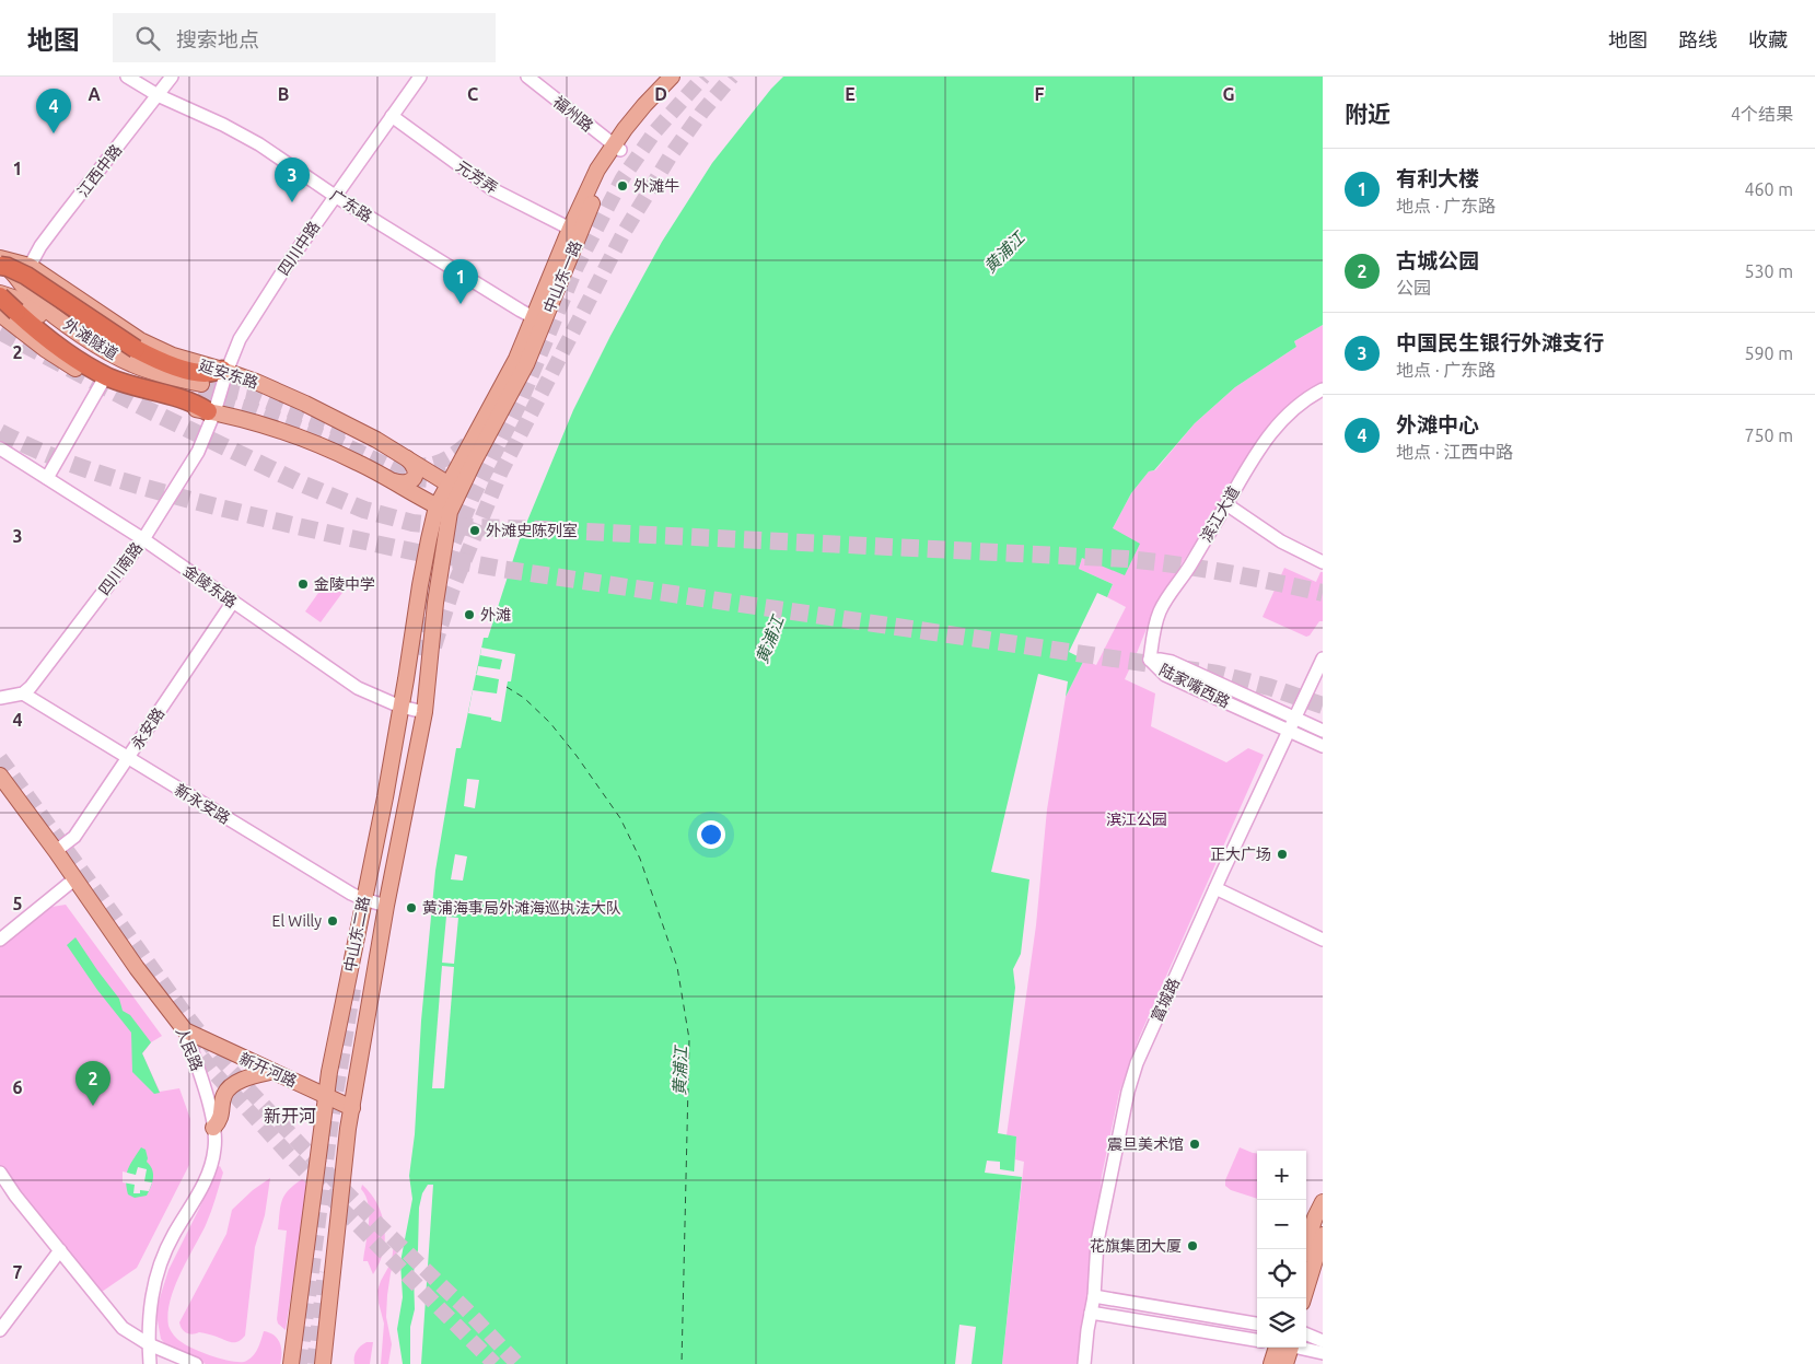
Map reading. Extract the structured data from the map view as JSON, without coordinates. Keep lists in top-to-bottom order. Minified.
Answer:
{"streets":{"main road":["中山东一路","外滩隧道","延安东路","中山东二路","人民路","新开河路"],"street":["福州路","江西中路","元芳弄","广东路","四川中路","滨江大道","四川南路","金陵东路","陆家嘴西路","永安路","新永安路","富城路"]},"crossings":[["福州路","中山东一路"],["江西中路","广东路"],["江西中路","外滩隧道"],["江西中路","延安东路"],["元芳弄","四川中路"],["元芳弄","中山东一路"],["广东路","四川中路"],["广东路","中山东一路"],["四川中路","延安东路"],["四川中路","四川南路"],["中山东一路","延安东路"],["中山东一路","中山东二路"],["外滩隧道","延安东路"],["滨江大道","陆家嘴西路"],["四川南路","金陵东路"],["四川南路","新永安路"],["金陵东路","永安路"],["金陵东路","中山东二路"],["陆家嘴西路","富城路"],["永安路","新永安路"],["永安路","人民路"],["新永安路","中山东二路"],["中山东二路","新开河路"],["人民路","新开河路"]],"districts":["新开河"],"water":["黄浦江"],"parks":["滨江公园"],"places":["外滩牛","外滩史陈列室","金陵中学","外滩","正大广场","黄浦海事局外滩海巡执法大队","El Willy","震旦美术馆","花旗集团大厦"],"page":{"header":"地图","search":"搜索地点","nav":["地图","路线","收藏"],"heading":["附近","4个结果"],"pins":["4","3","1","2"],"list":[{"mark":"1","name":"有利大楼","note":"地点 · 广东路","value":"460 m"},{"mark":"2","name":"古城公园","note":"公园","value":"530 m"},{"mark":"3","name":"中国民生银行外滩支行","note":"地点 · 广东路","value":"590 m"},{"mark":"4","name":"外滩中心","note":"地点 · 江西中路","value":"750 m"}],"map_buttons":["+","−"]},"grid":{"columns":["A","B","C","D","E","F","G"],"rows":["1","2","3","4","5","6","7"]}}
